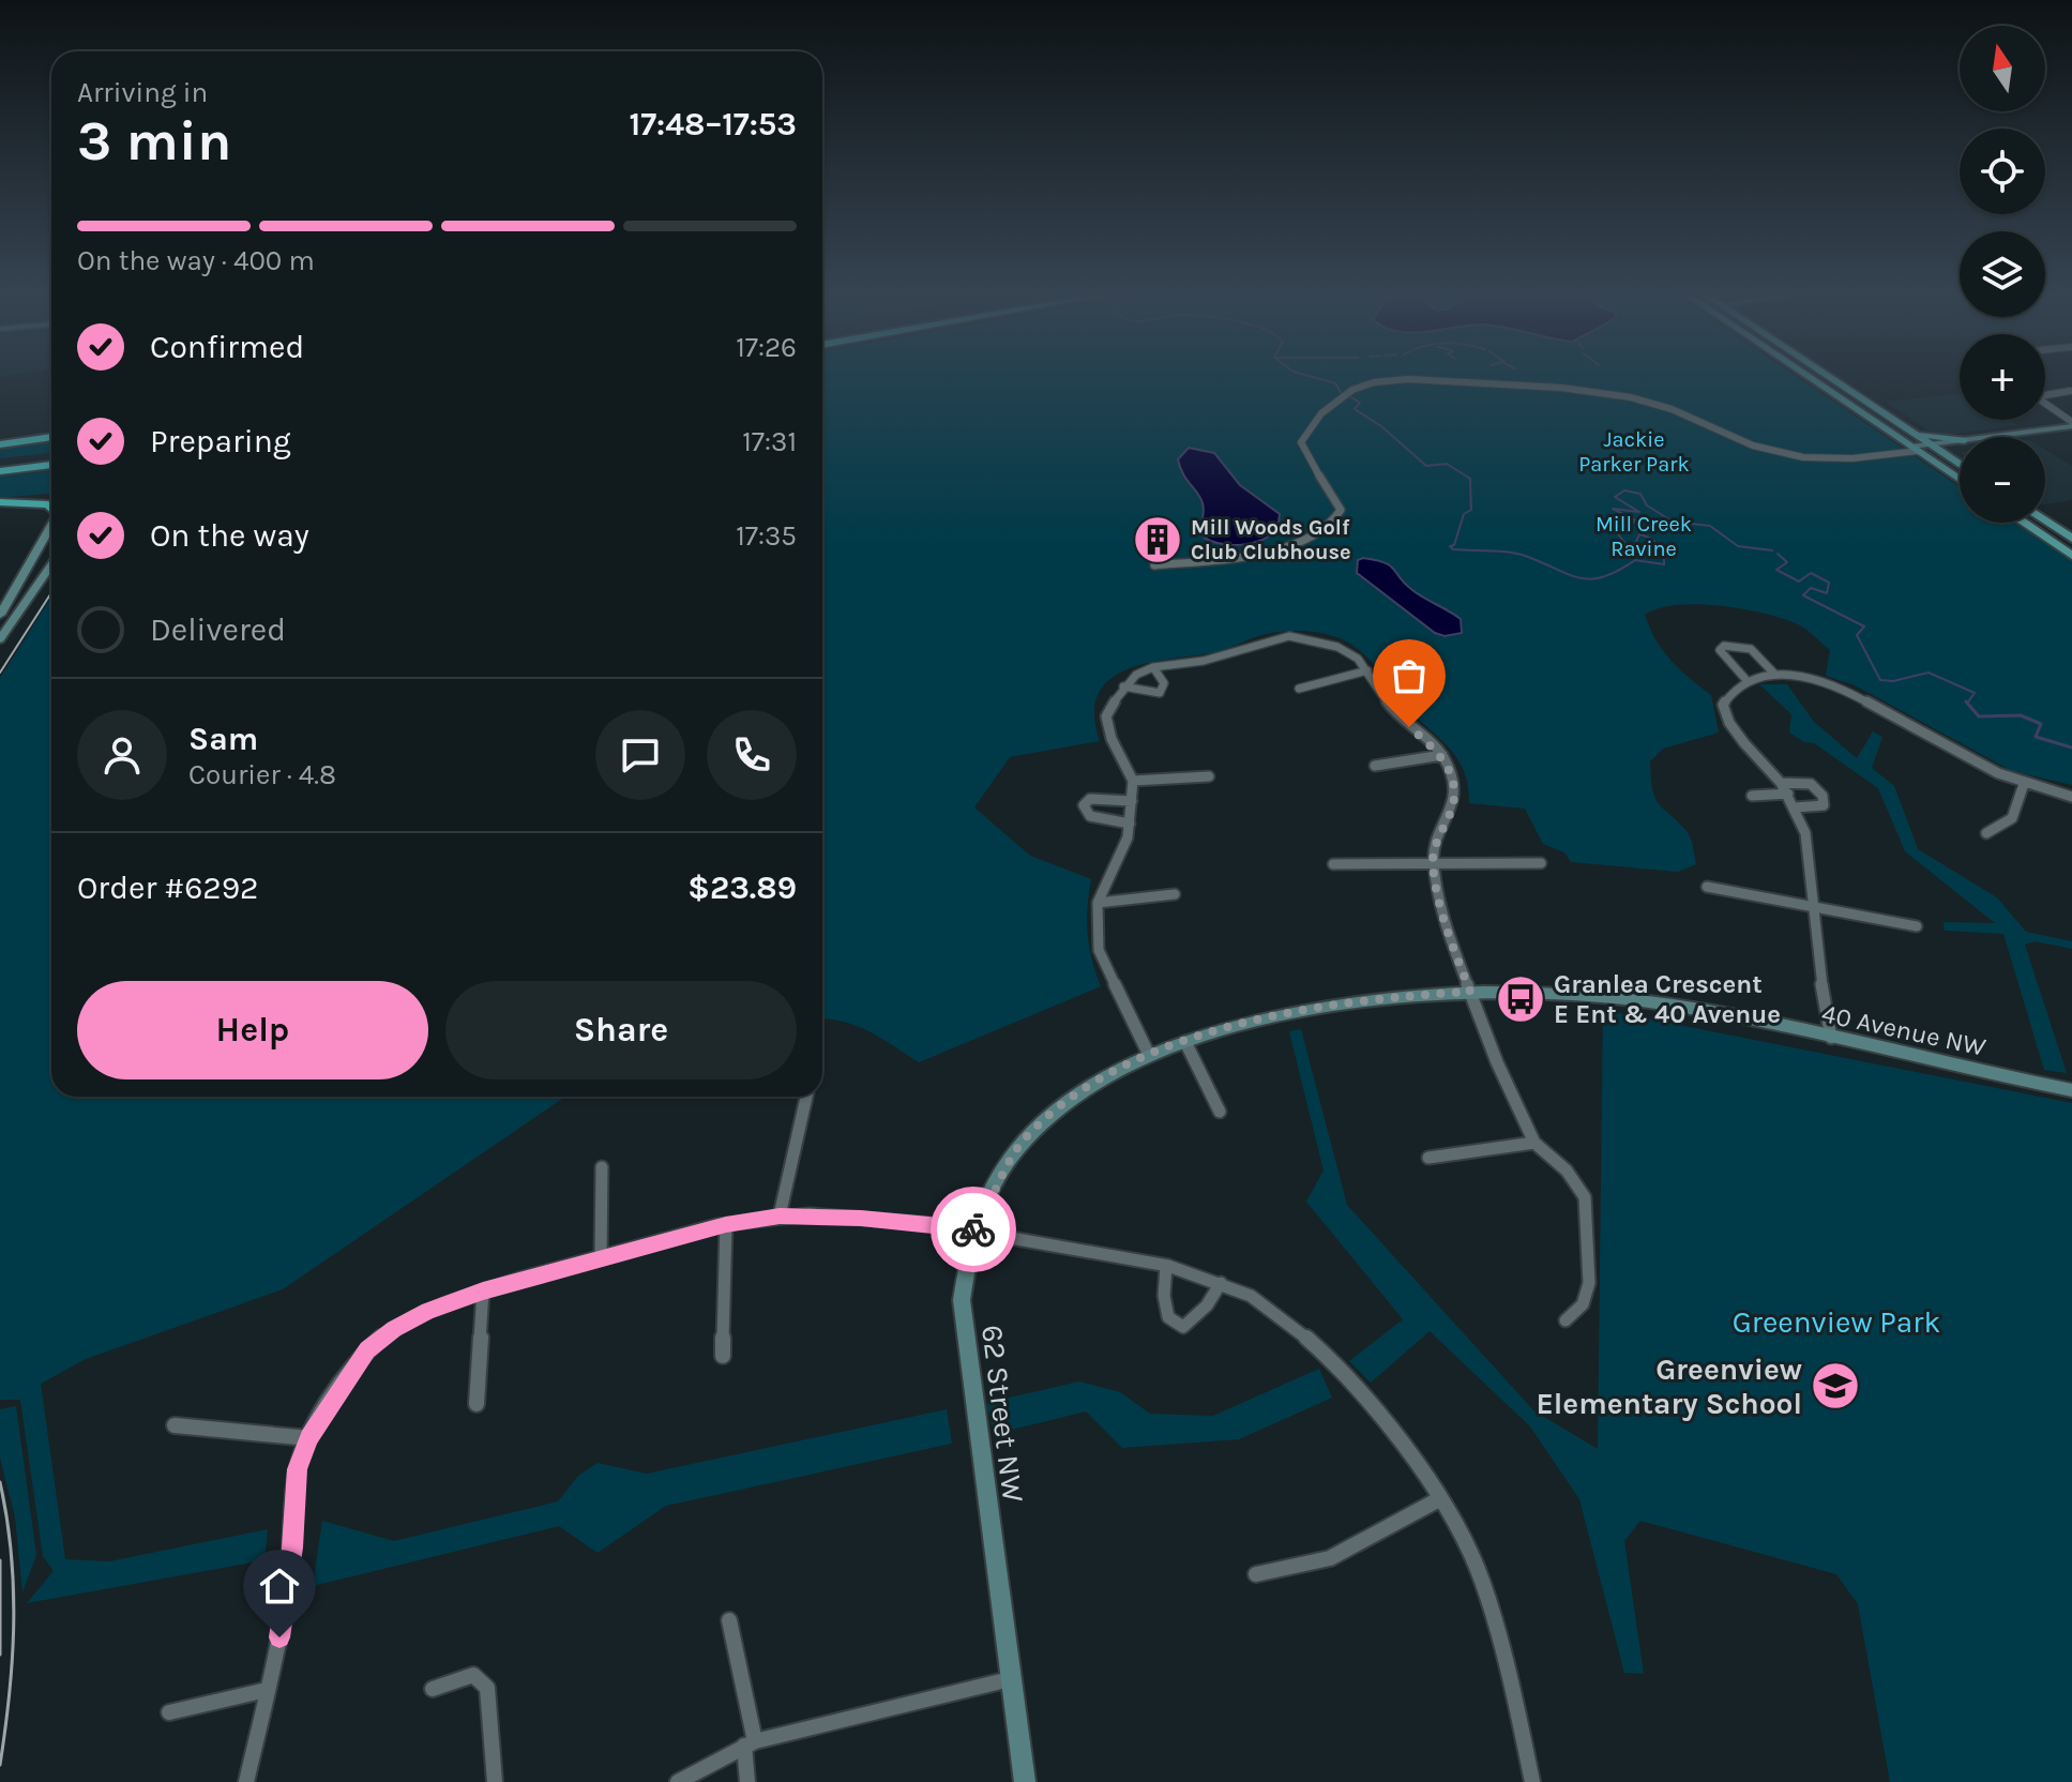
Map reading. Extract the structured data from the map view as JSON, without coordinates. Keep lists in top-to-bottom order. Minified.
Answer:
{"streets":{"street":["40 Avenue NW","62 Street NW"]},"crossings":[["40 Avenue NW","62 Street NW"]],"parks":["Jackie Parker Park","Mill Creek Ravine","Greenview Park"],"places":{"building":["Mill Woods Golf Club Clubhouse"],"bus stop":["Granlea Crescent E Ent & 40 Avenue"],"school or university":["Greenview Elementary School"]},"north":"top","page":{"map_buttons":["+","−"],"heading":["3 min","Arriving in","17:48–17:53"],"panel":["Sam","Courier · 4.8","Order #6292","$23.89"],"bar":"On the way · 400 m","list":[["Confirmed","17:26"],["Preparing","17:31"],["On the way","17:35"],"Delivered"],"buttons":["Help","Share"]}}
